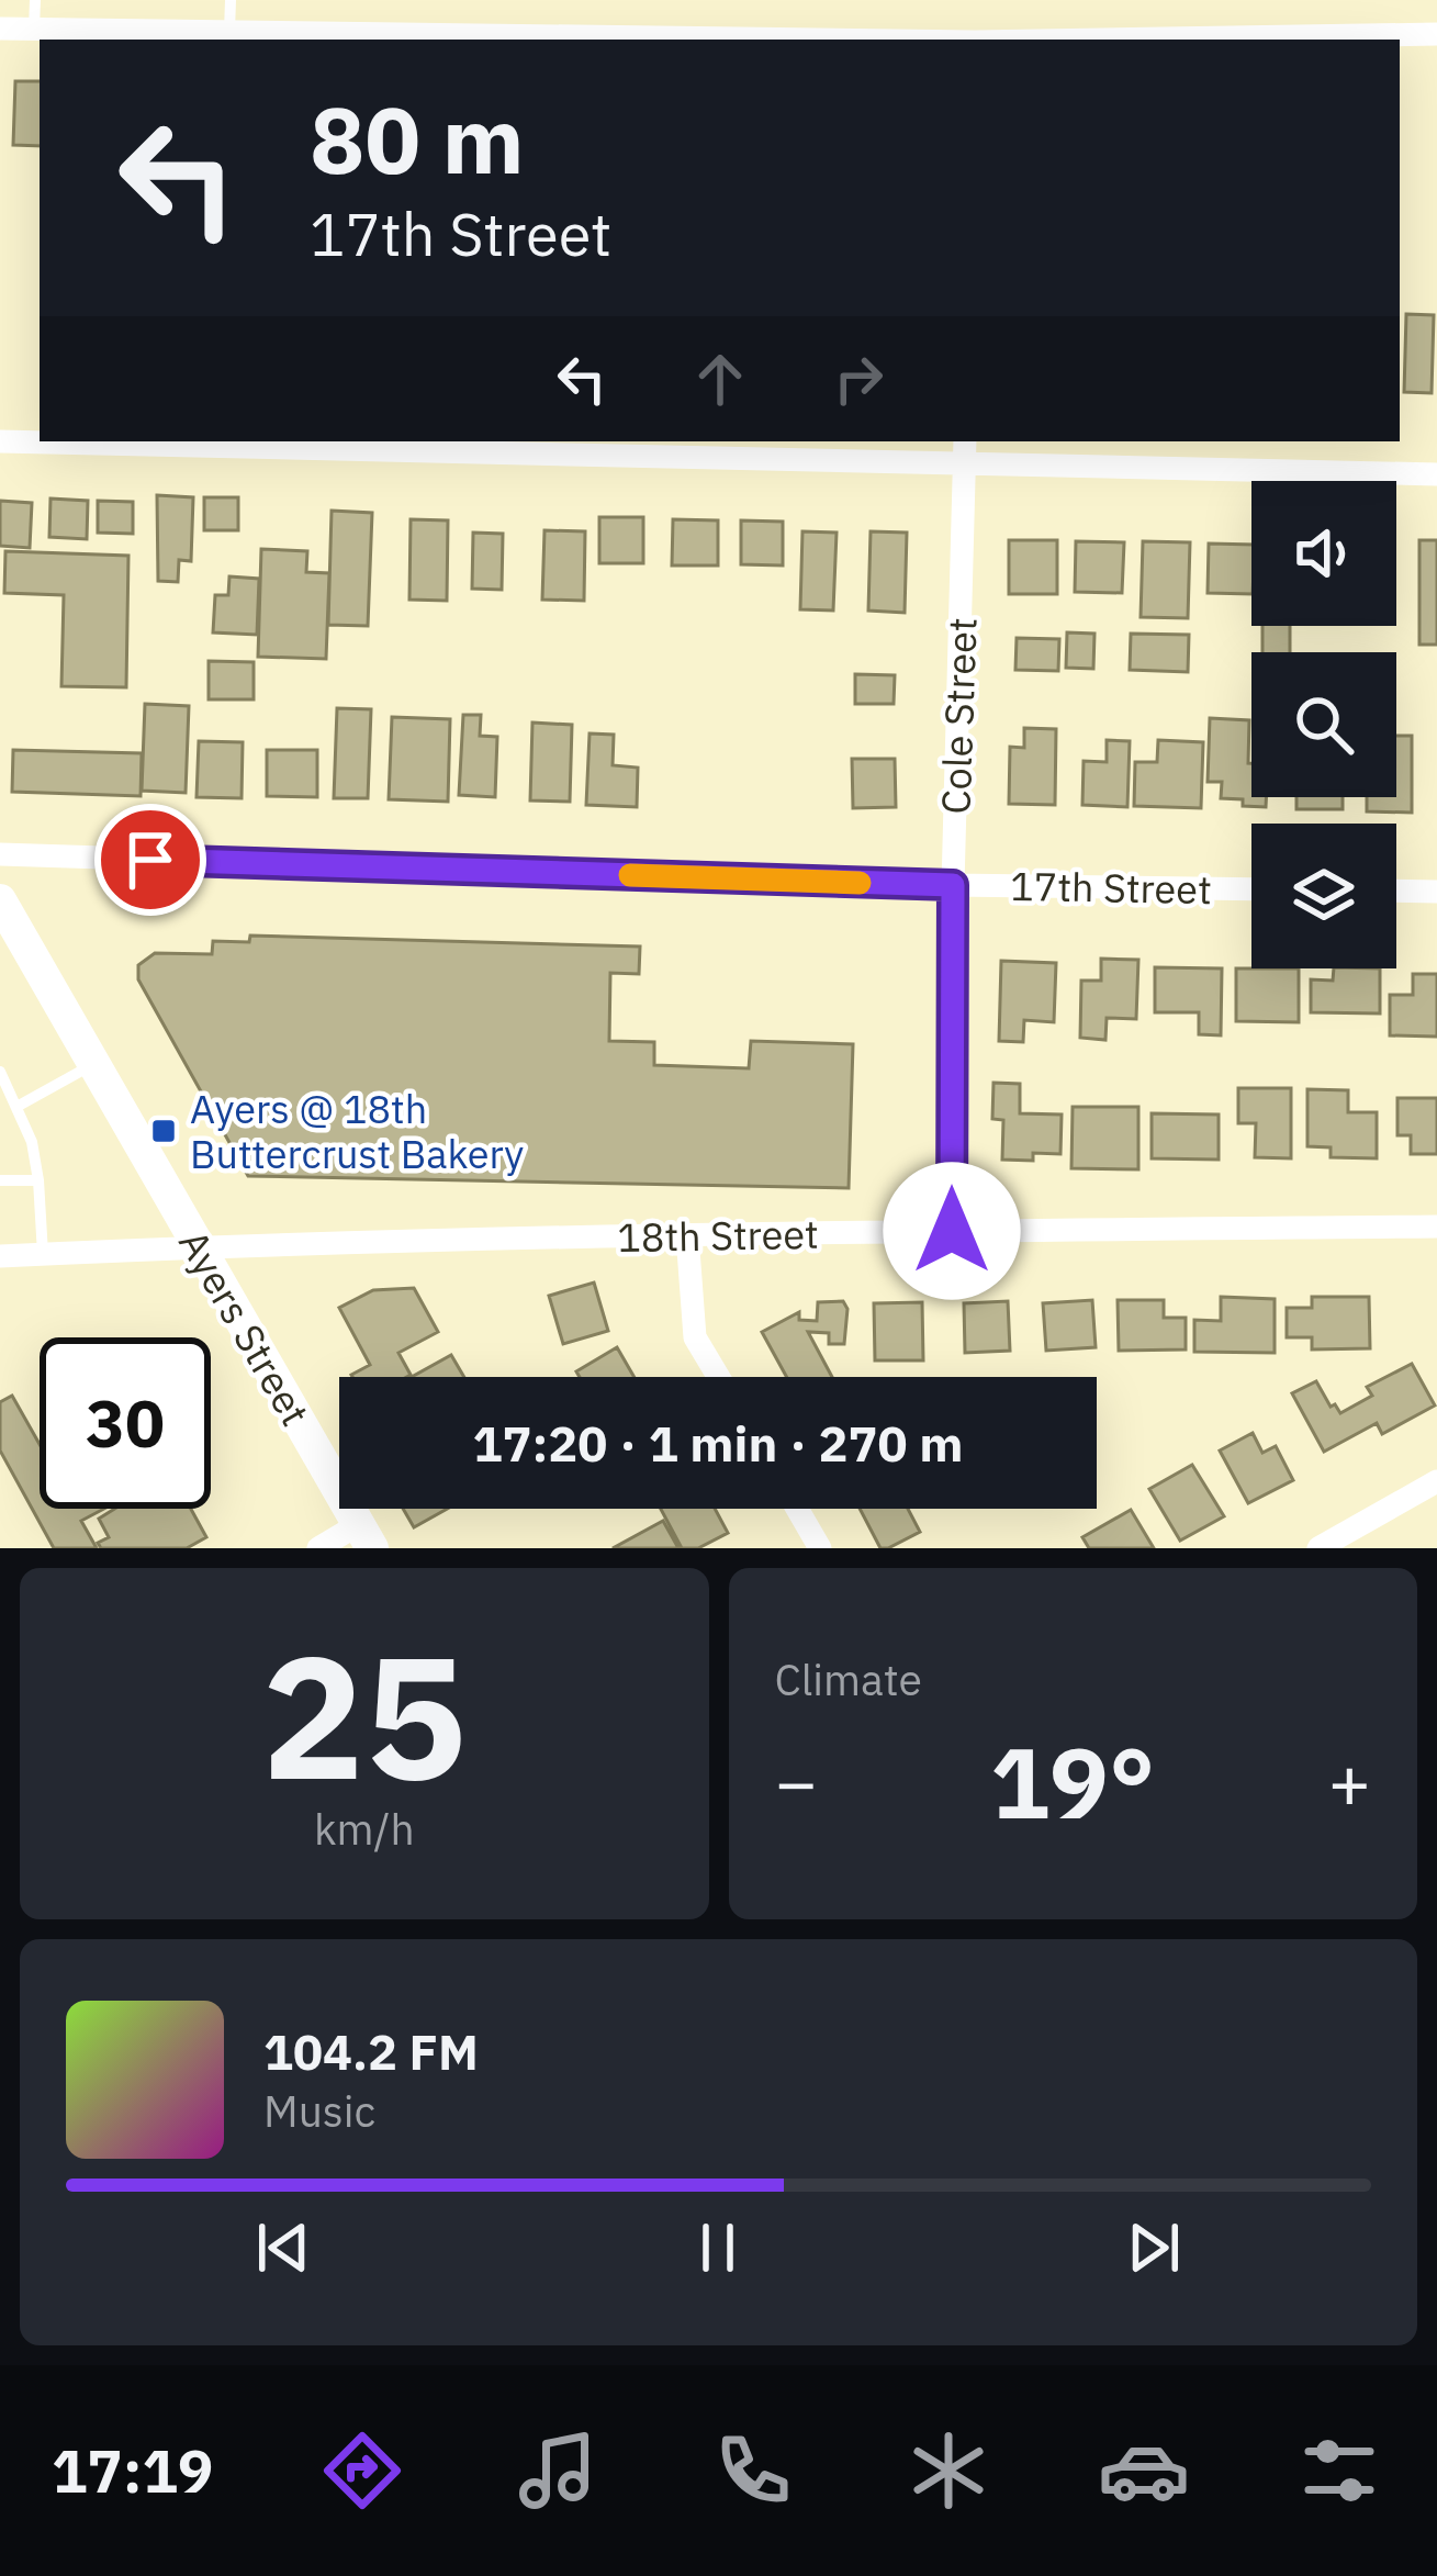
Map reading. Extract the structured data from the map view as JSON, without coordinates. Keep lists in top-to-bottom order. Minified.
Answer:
{"streets":{"main road":["Ayers Street"],"street":["Cole Street","17th Street","18th Street"]},"crossings":[["Cole Street","17th Street"],["Cole Street","18th Street"],["18th Street","Ayers Street"]],"places":{"transit":["Ayers @ 18th Buttercrust Bakery"]},"page":{"turn":["80 m","17th Street"],"limit":"30","trip":"17:20 · 1 min · 270 m","tile":[["25","km/h"],"Climate"],"heat":["−","19°","+"],"song":["104.2 FM","Music"],"tabs":"17:19"}}
